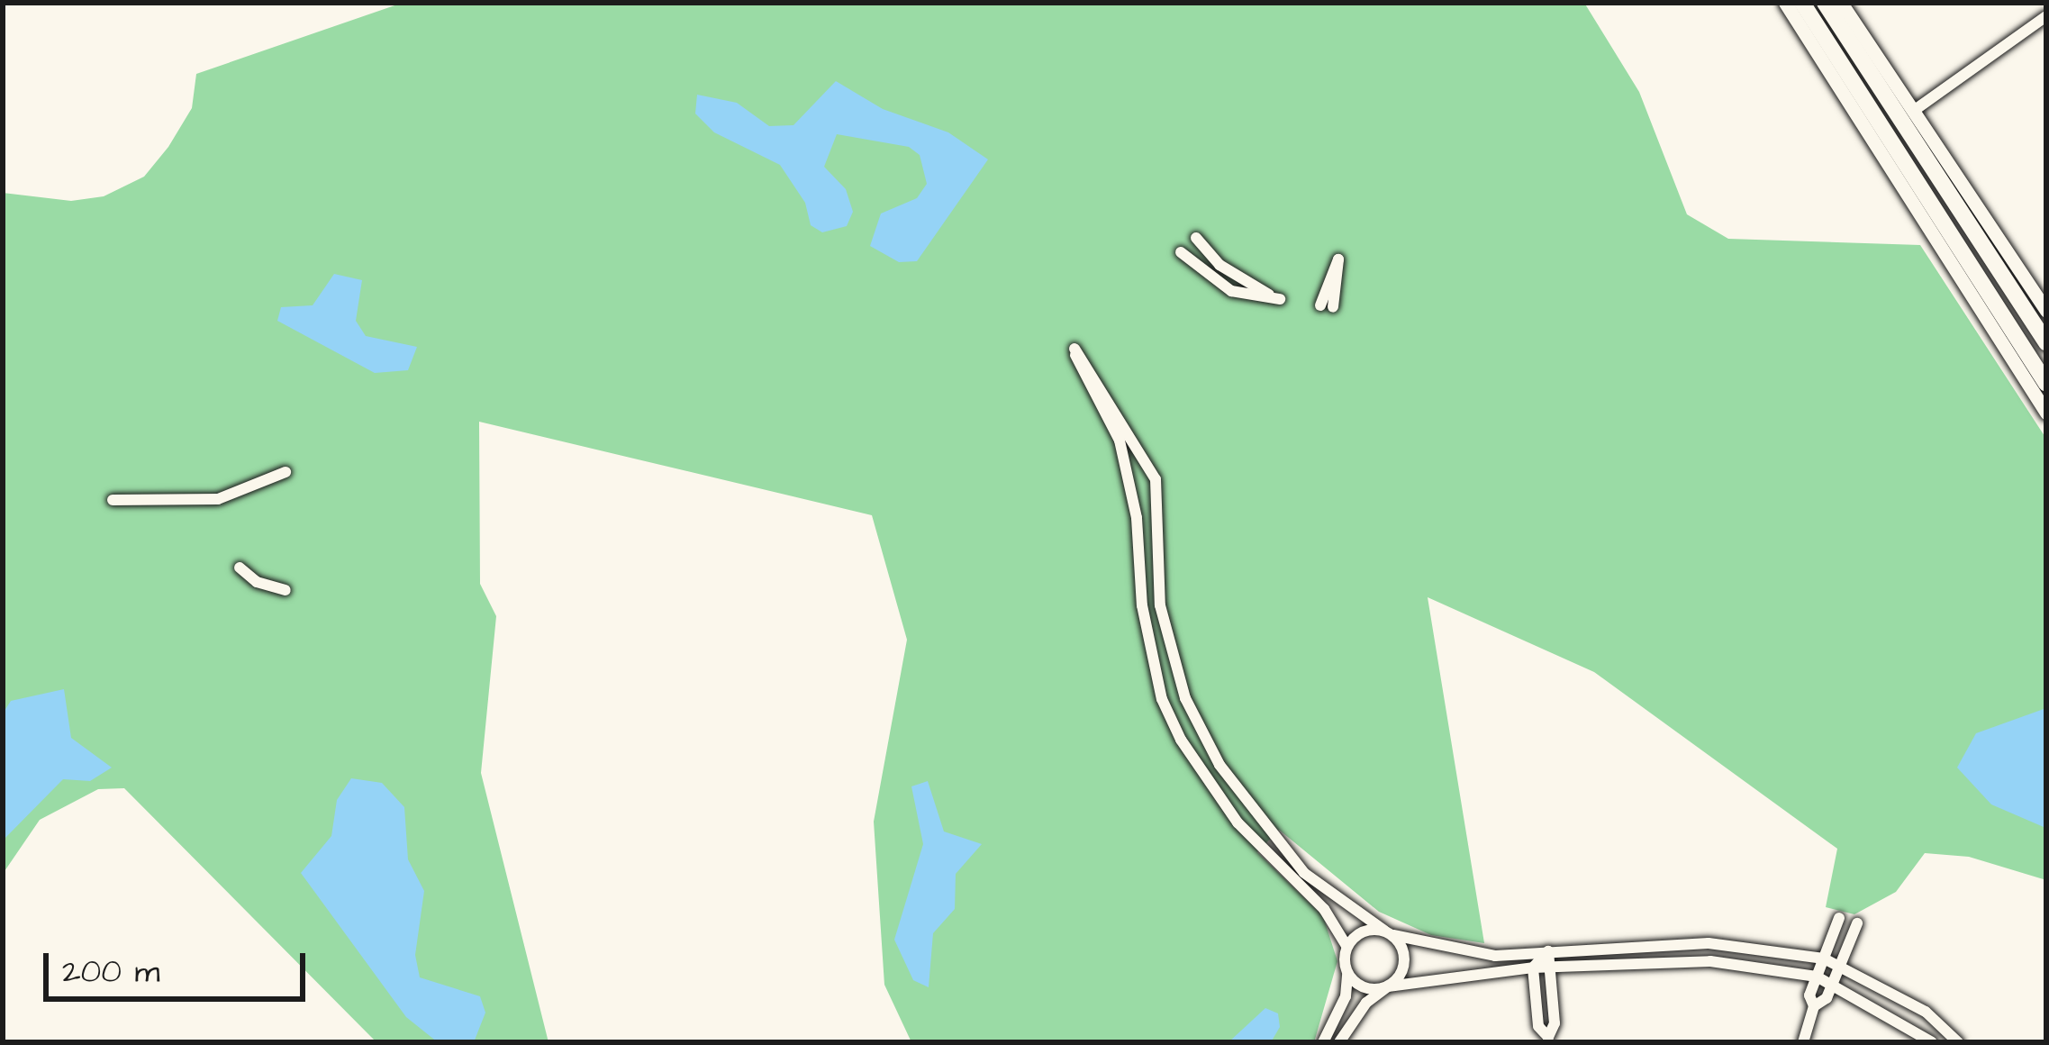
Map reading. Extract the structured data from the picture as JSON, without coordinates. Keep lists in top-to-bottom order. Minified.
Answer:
{"scale_bar":"200 m"}
